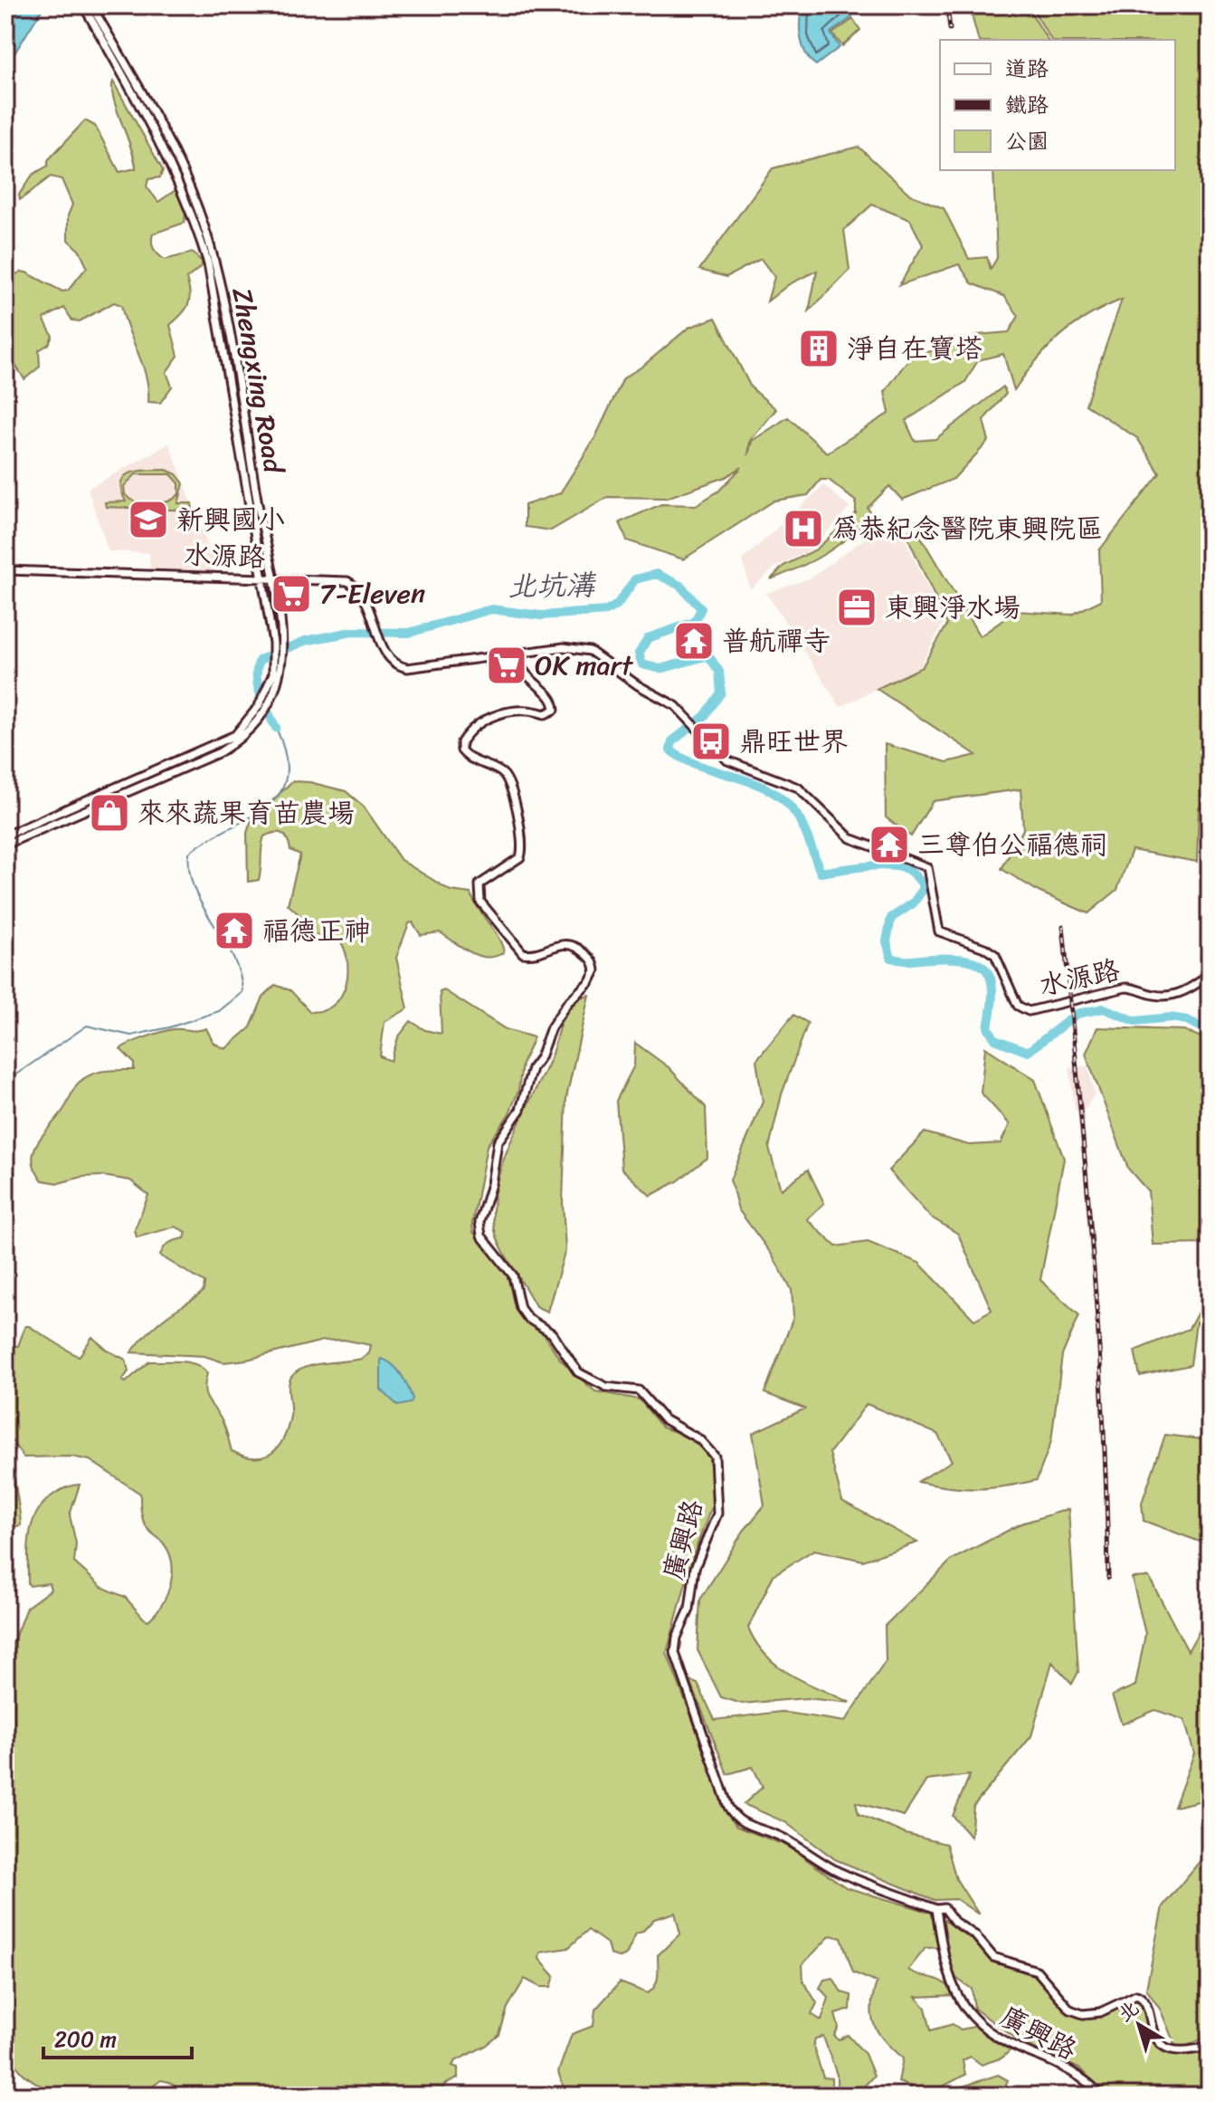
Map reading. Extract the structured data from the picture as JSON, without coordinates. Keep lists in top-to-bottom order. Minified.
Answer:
{"streets":{"street":["Zhengxing Road","水源路","廣興路"]},"crossings":[["Zhengxing Road","水源路"],["水源路","廣興路"]],"water":["北坑溝"],"places":{"building":["淨自在寶塔"],"school or university":["新興國小"],"hospital":["為恭紀念醫院東興院區"],"supermarket":["7-Eleven","OK mart"],"office":["東興淨水場"],"temple":["普航禪寺","三尊伯公福德祠","福德正神"],"bus stop":["鼎旺世界"],"shop":["來來蔬果育苗農場"]},"legend":["道路","鐵路","公園"],"scale_bar":"200 m","north":"top left"}
